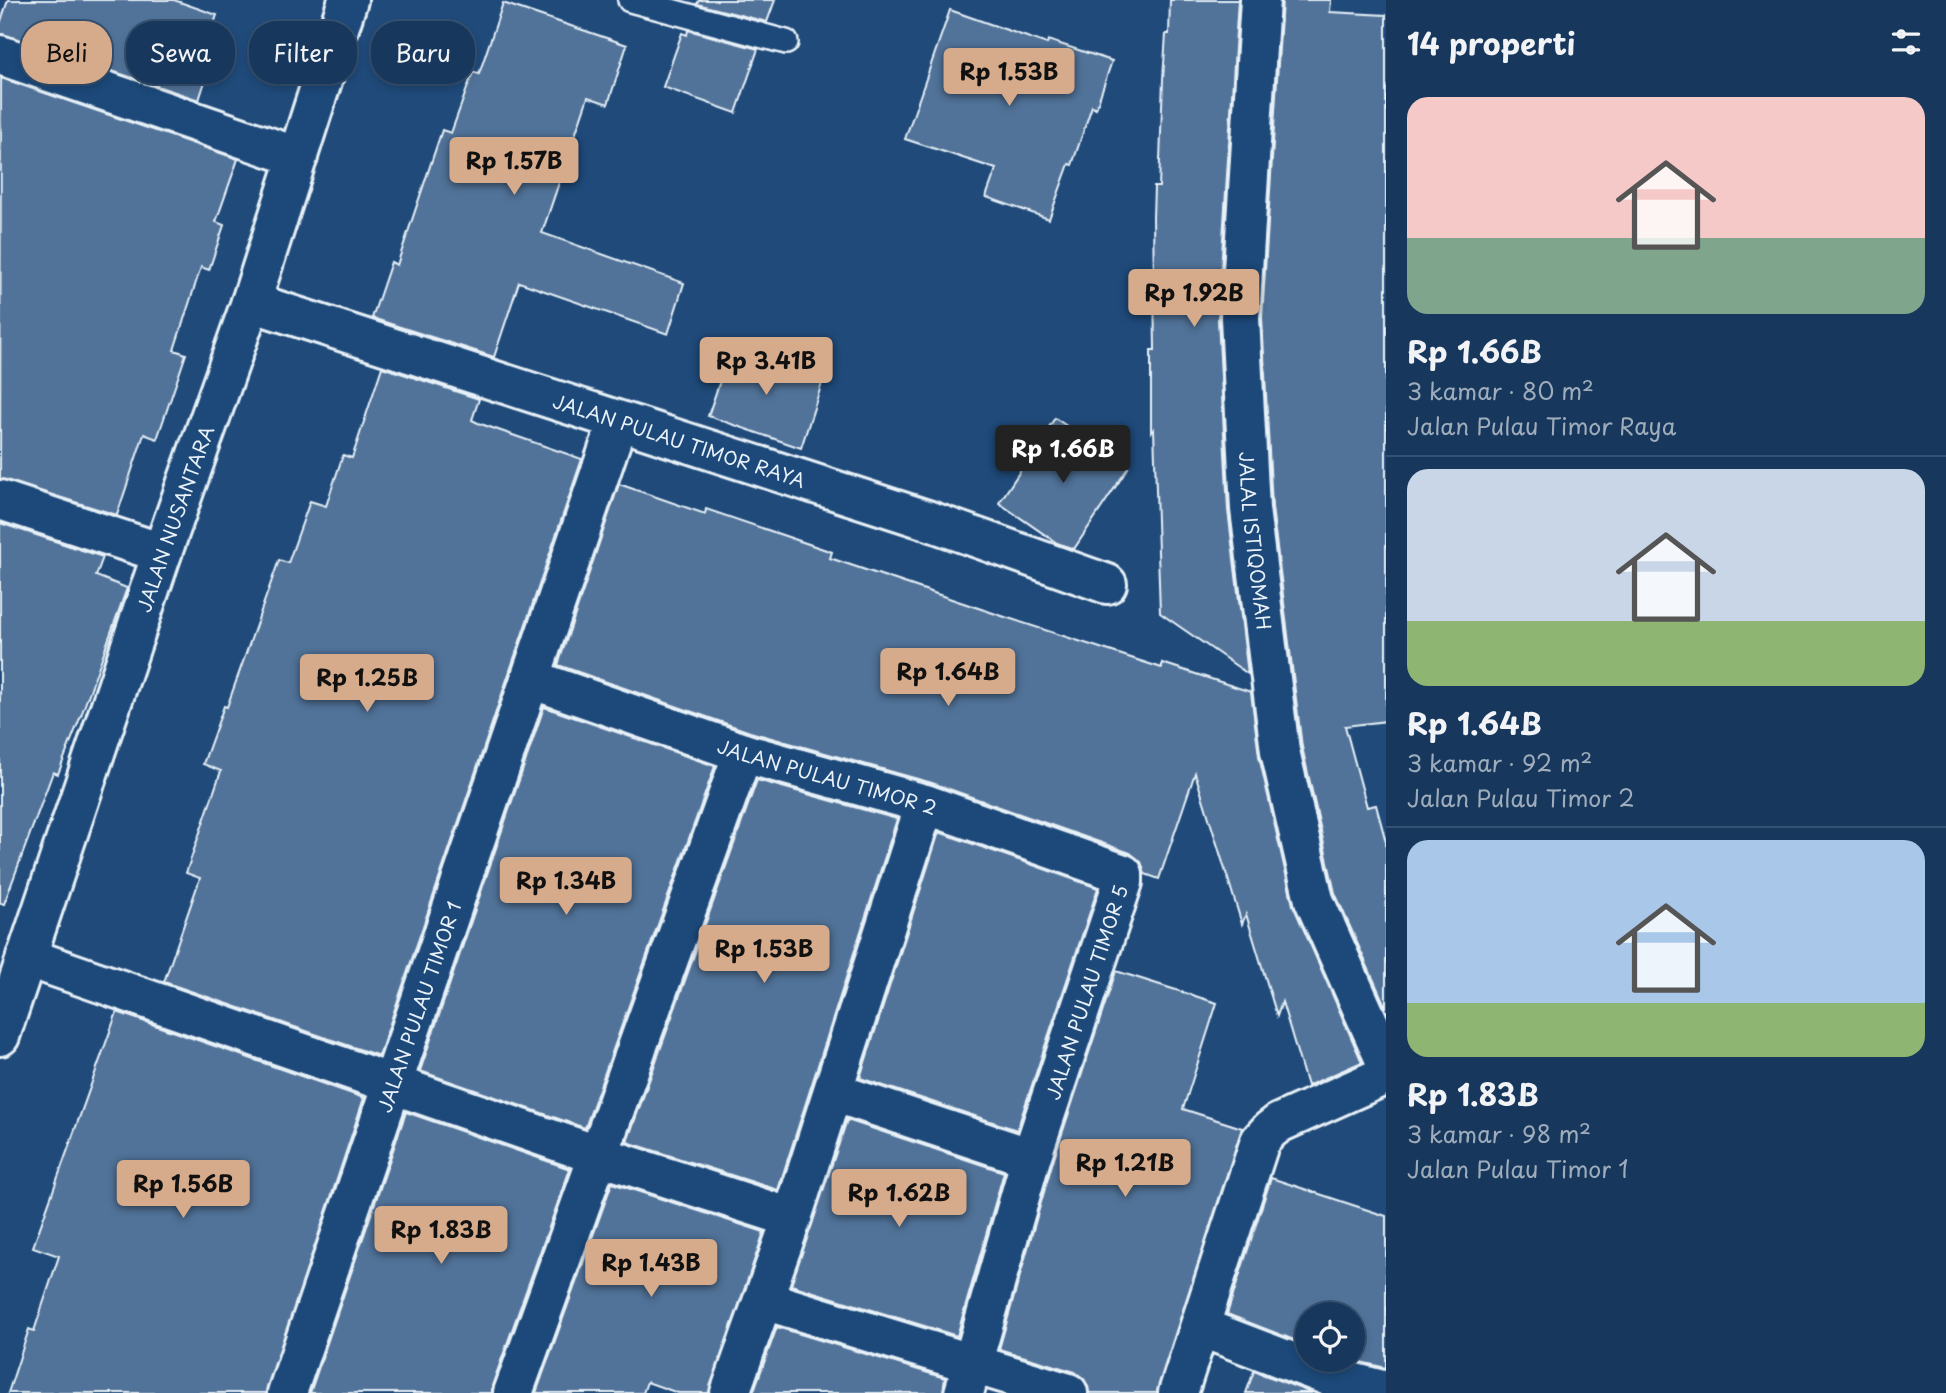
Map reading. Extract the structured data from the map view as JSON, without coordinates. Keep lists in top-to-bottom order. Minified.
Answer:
{"streets":{"street":["JALAN PULAU TIMOR RAYA","JALAN NUSANTARA","JALAL ISTIQOMAH","JALAN PULAU TIMOR 2","JALAN PULAU TIMOR 5","JALAN PULAU TIMOR 1"]},"crossings":[["JALAN PULAU TIMOR RAYA","JALAN NUSANTARA"],["JALAN PULAU TIMOR RAYA","JALAN PULAU TIMOR 1"],["JALAN PULAU TIMOR 2","JALAN PULAU TIMOR 5"],["JALAN PULAU TIMOR 2","JALAN PULAU TIMOR 1"]],"page":{"heading":"14 properti","chip":["Beli","Sewa","Filter","Baru"],"price":["Rp 1.53B","Rp 1.57B","Rp 1.92B","Rp 3.41B","Rp 1.66B","Rp 1.64B","Rp 1.25B","Rp 1.34B","Rp 1.53B","Rp 1.21B","Rp 1.56B","Rp 1.62B","Rp 1.83B","Rp 1.43B"],"list":[{"name":"Rp 1.66B","note":"3 kamar · 80 m² · Jalan Pulau Timor Raya"},{"name":"Rp 1.64B","note":"3 kamar · 92 m² · Jalan Pulau Timor 2"},{"name":"Rp 1.83B","note":"3 kamar · 98 m² · Jalan Pulau Timor 1"}]}}
